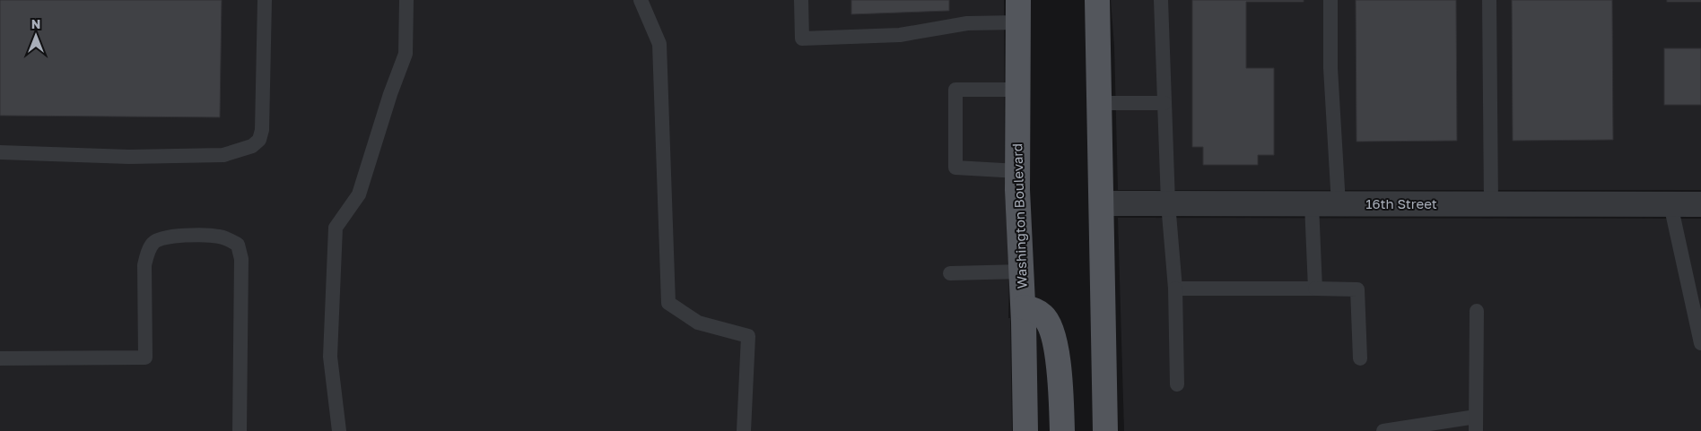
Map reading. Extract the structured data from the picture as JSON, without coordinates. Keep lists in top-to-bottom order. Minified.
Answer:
{"streets":{"main road":["Washington Boulevard"],"street":["16th Street"]},"north":"top"}
